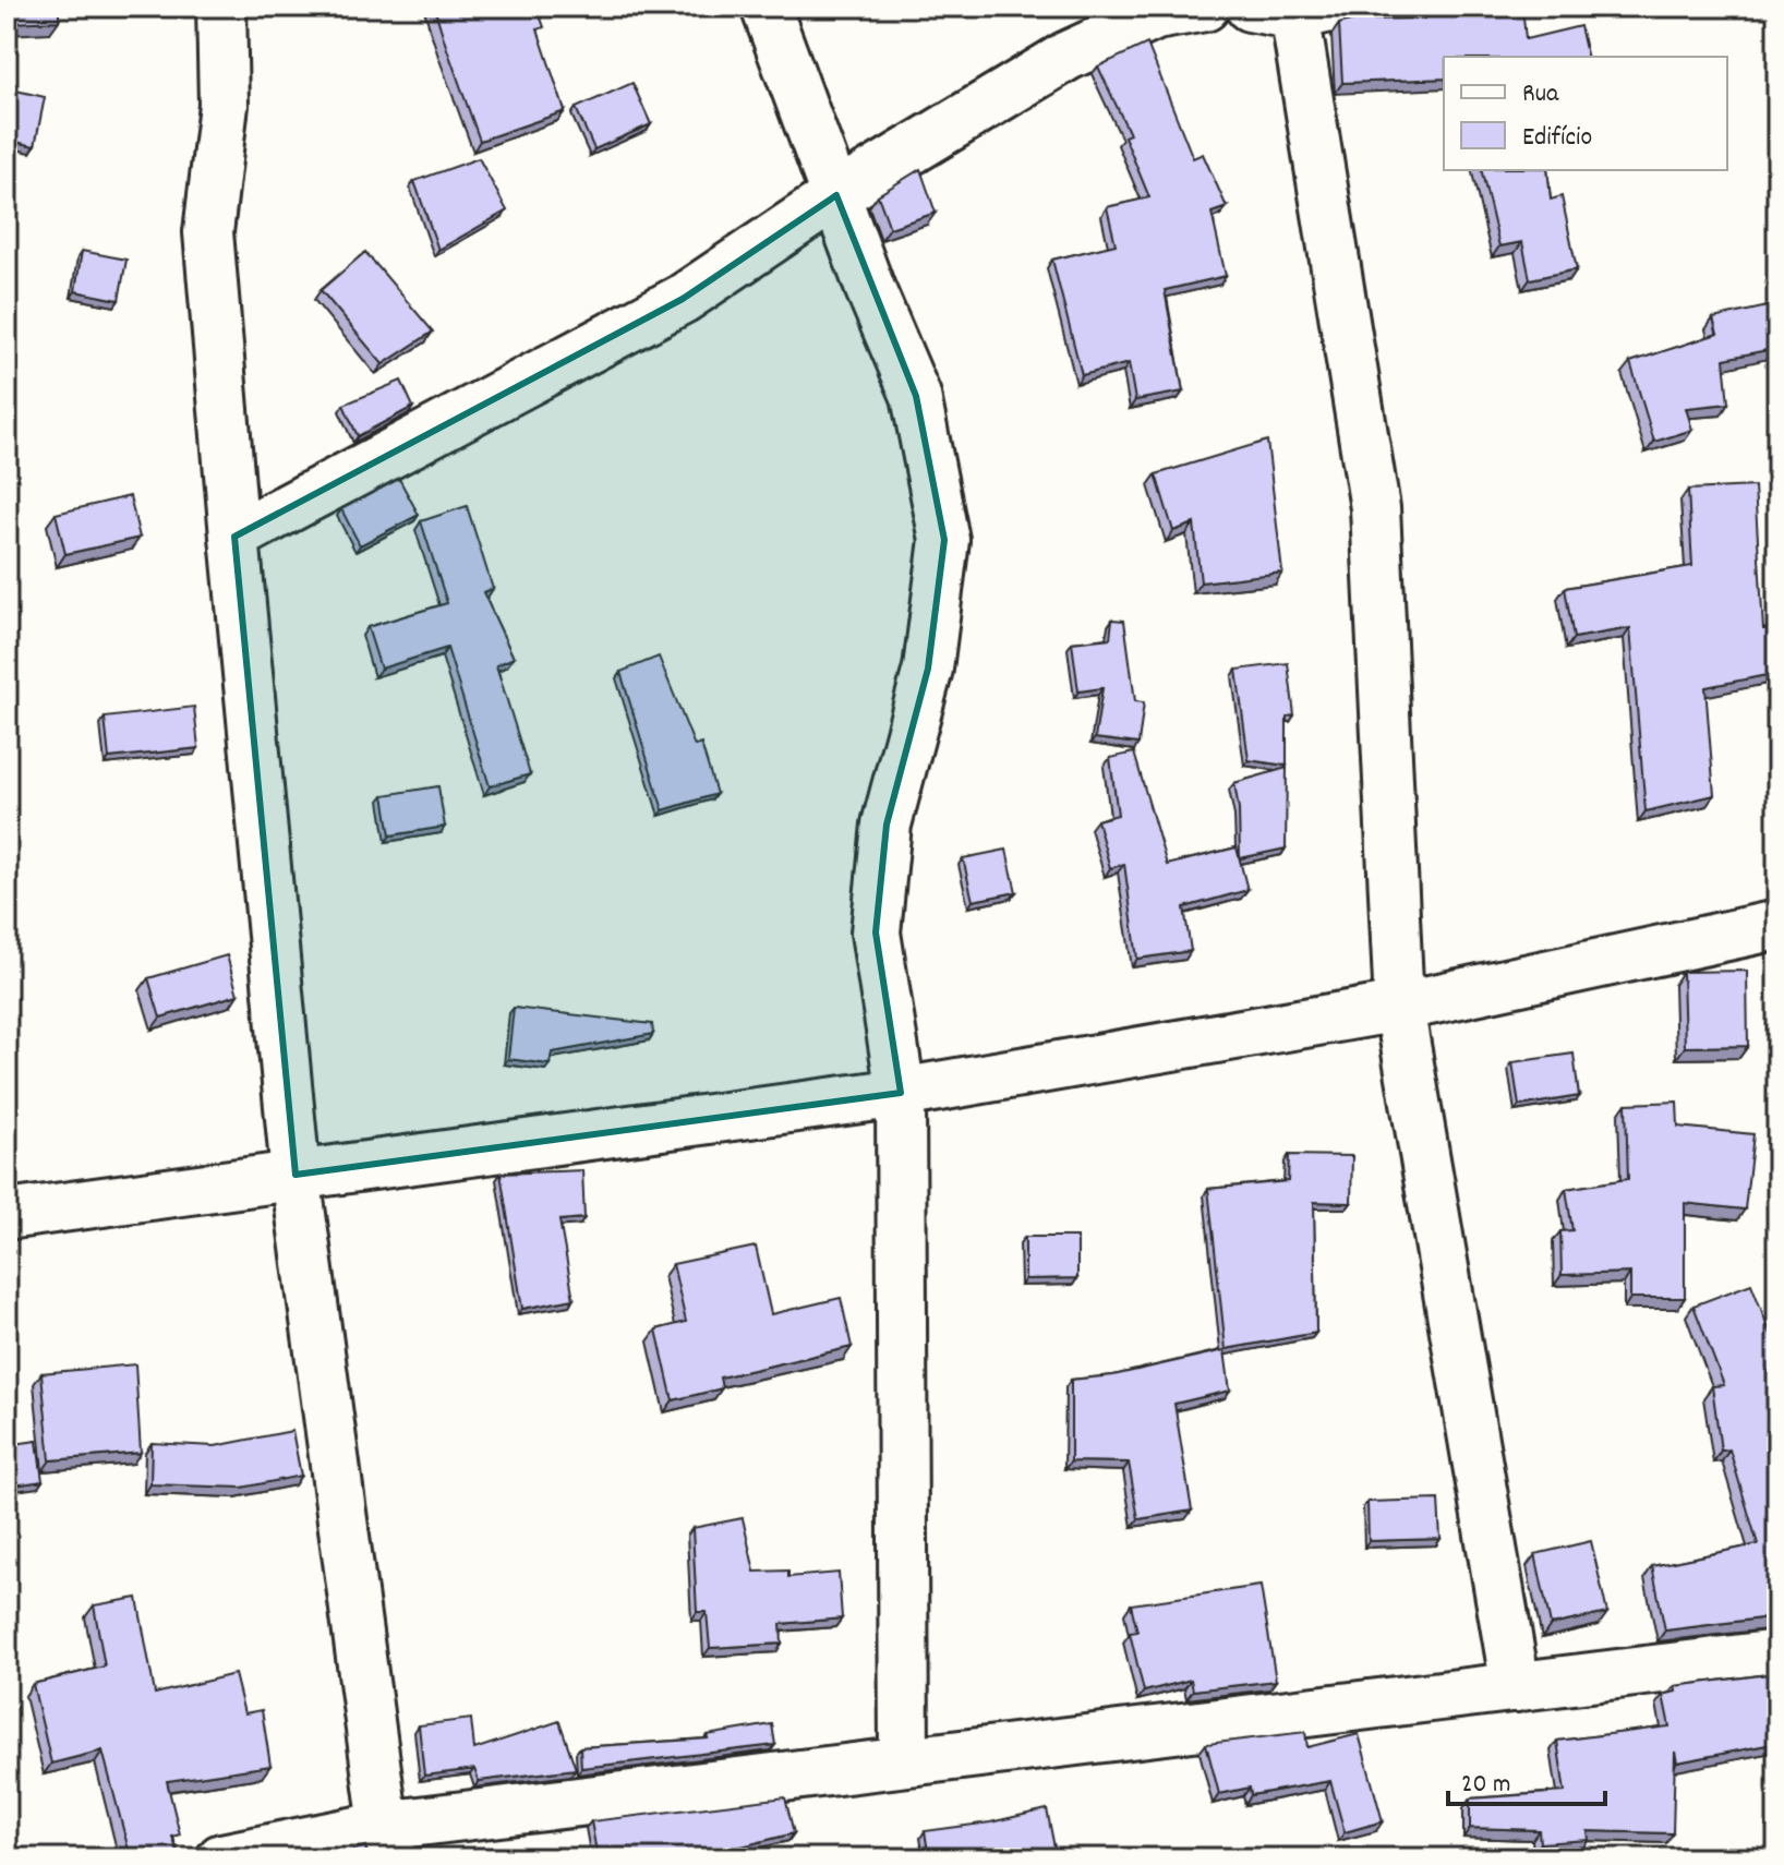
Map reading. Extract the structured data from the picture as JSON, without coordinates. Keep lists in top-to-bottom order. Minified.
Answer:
{"legend":["Rua","Edifício"],"scale_bar":"20 m"}
